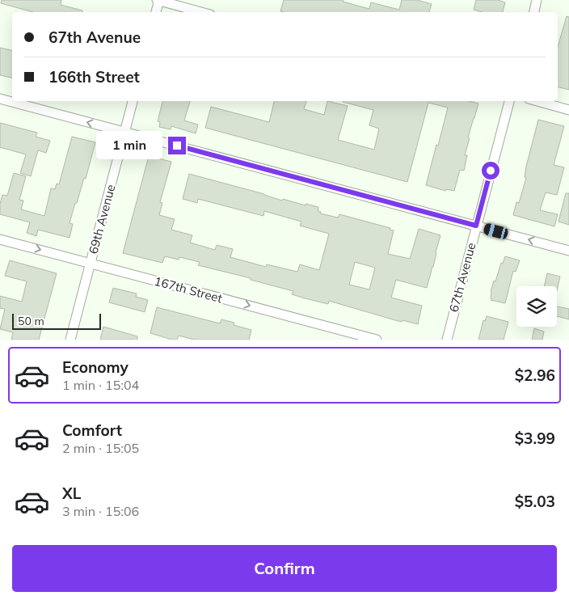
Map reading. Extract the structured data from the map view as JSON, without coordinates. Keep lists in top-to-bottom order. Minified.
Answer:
{"streets":{"street":["69th Avenue","67th Avenue","167th Street"]},"crossings":[["69th Avenue","167th Street"]],"one_way":["167th Street"],"scale_bar":"50 m","page":{"banner":["67th Avenue","166th Street"],"bubble":"1 min","scale":"50 m","list":[{"name":"Economy","note":"1 min · 15:04","value":"$2.96"},{"name":"Comfort","note":"2 min · 15:05","value":"$3.99"},{"name":"XL","note":"3 min · 15:06","value":"$5.03"}],"buttons":"Confirm"}}
